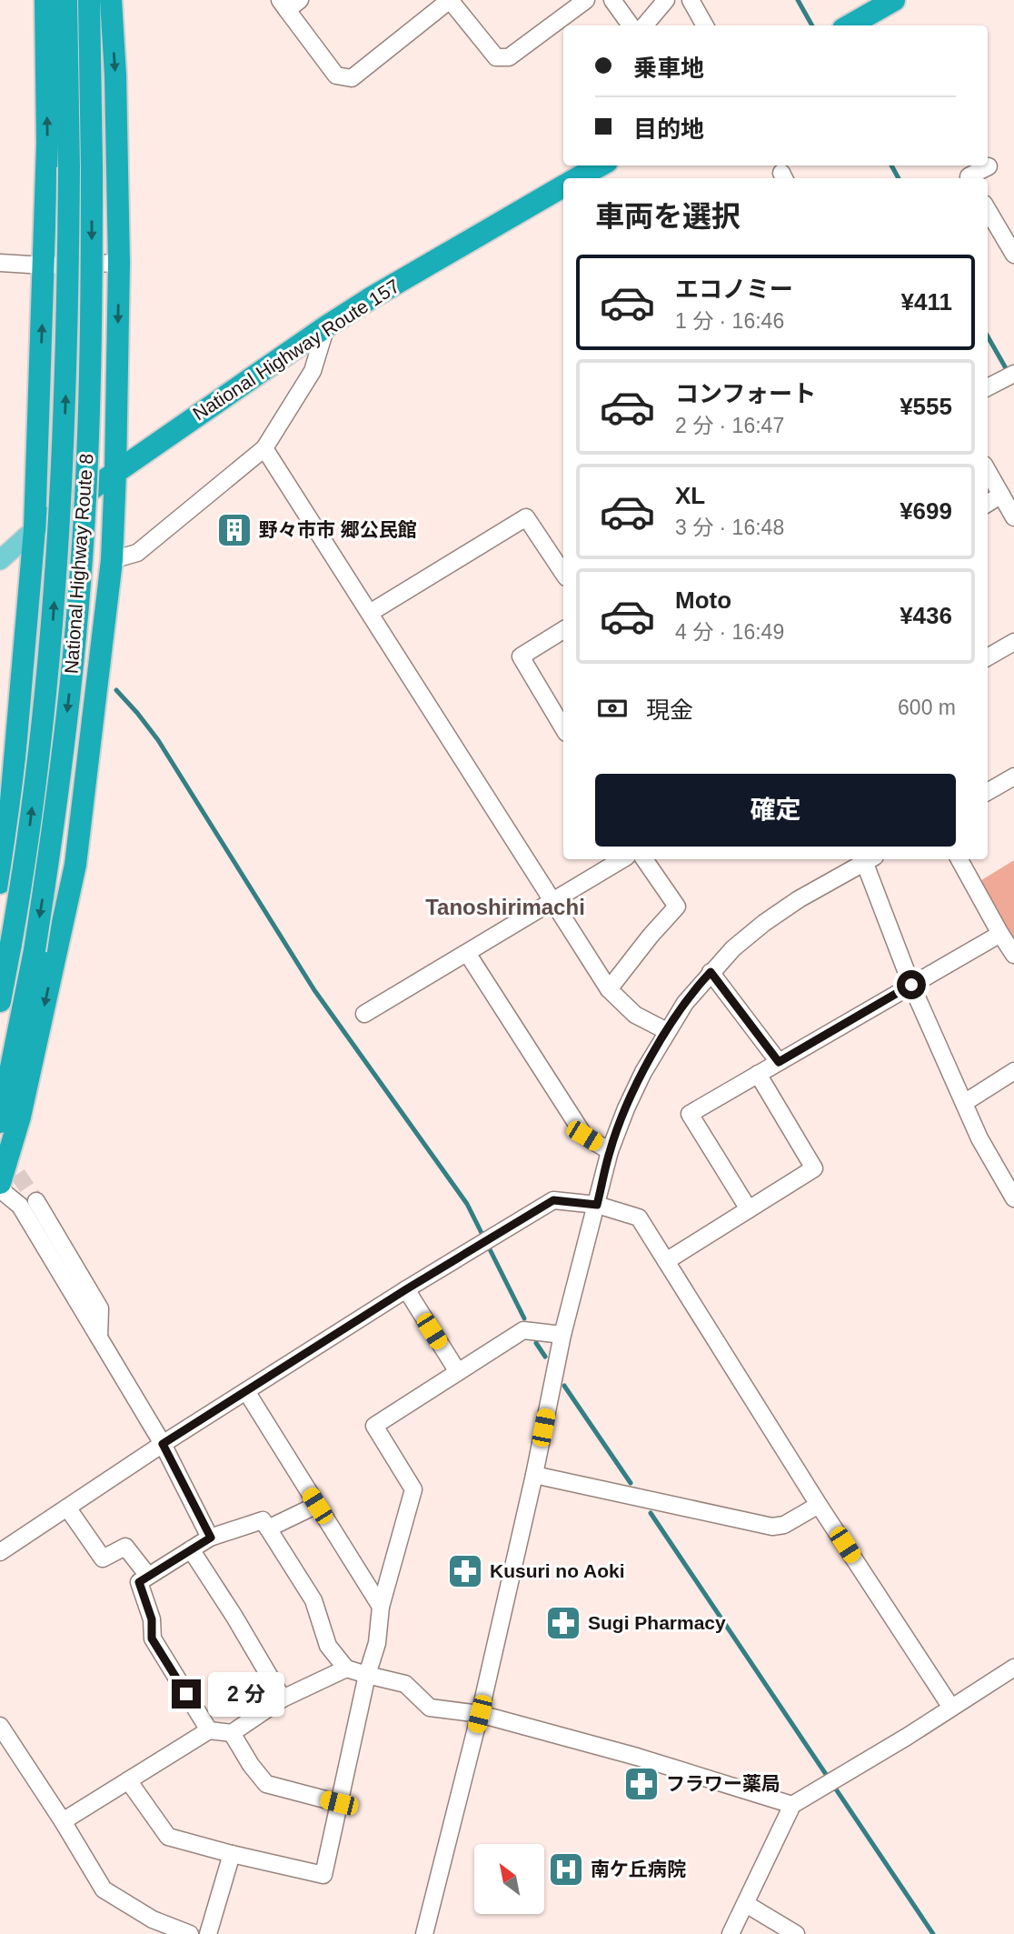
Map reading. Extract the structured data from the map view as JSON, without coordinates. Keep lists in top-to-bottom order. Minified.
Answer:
{"streets":{"highway":["National Highway Route 157","National Highway Route 8"]},"districts":["Tanoshirimachi"],"places":{"building":["野々市市 郷公民館"],"pharmacy":["Kusuri no Aoki","Sugi Pharmacy","フラワー薬局"],"hospital":["南ケ丘病院"]},"north":"top left","page":{"banner":["乗車地","目的地"],"heading":"車両を選択","list":[{"name":"エコノミー","note":"1 分 · 16:46","value":"¥411"},{"name":"コンフォート","note":"2 分 · 16:47","value":"¥555"},{"name":"XL","note":"3 分 · 16:48","value":"¥699"},{"name":"Moto","note":"4 分 · 16:49","value":"¥436"}],"pay":["現金","600 m"],"buttons":"確定","bubble":"2 分"}}
